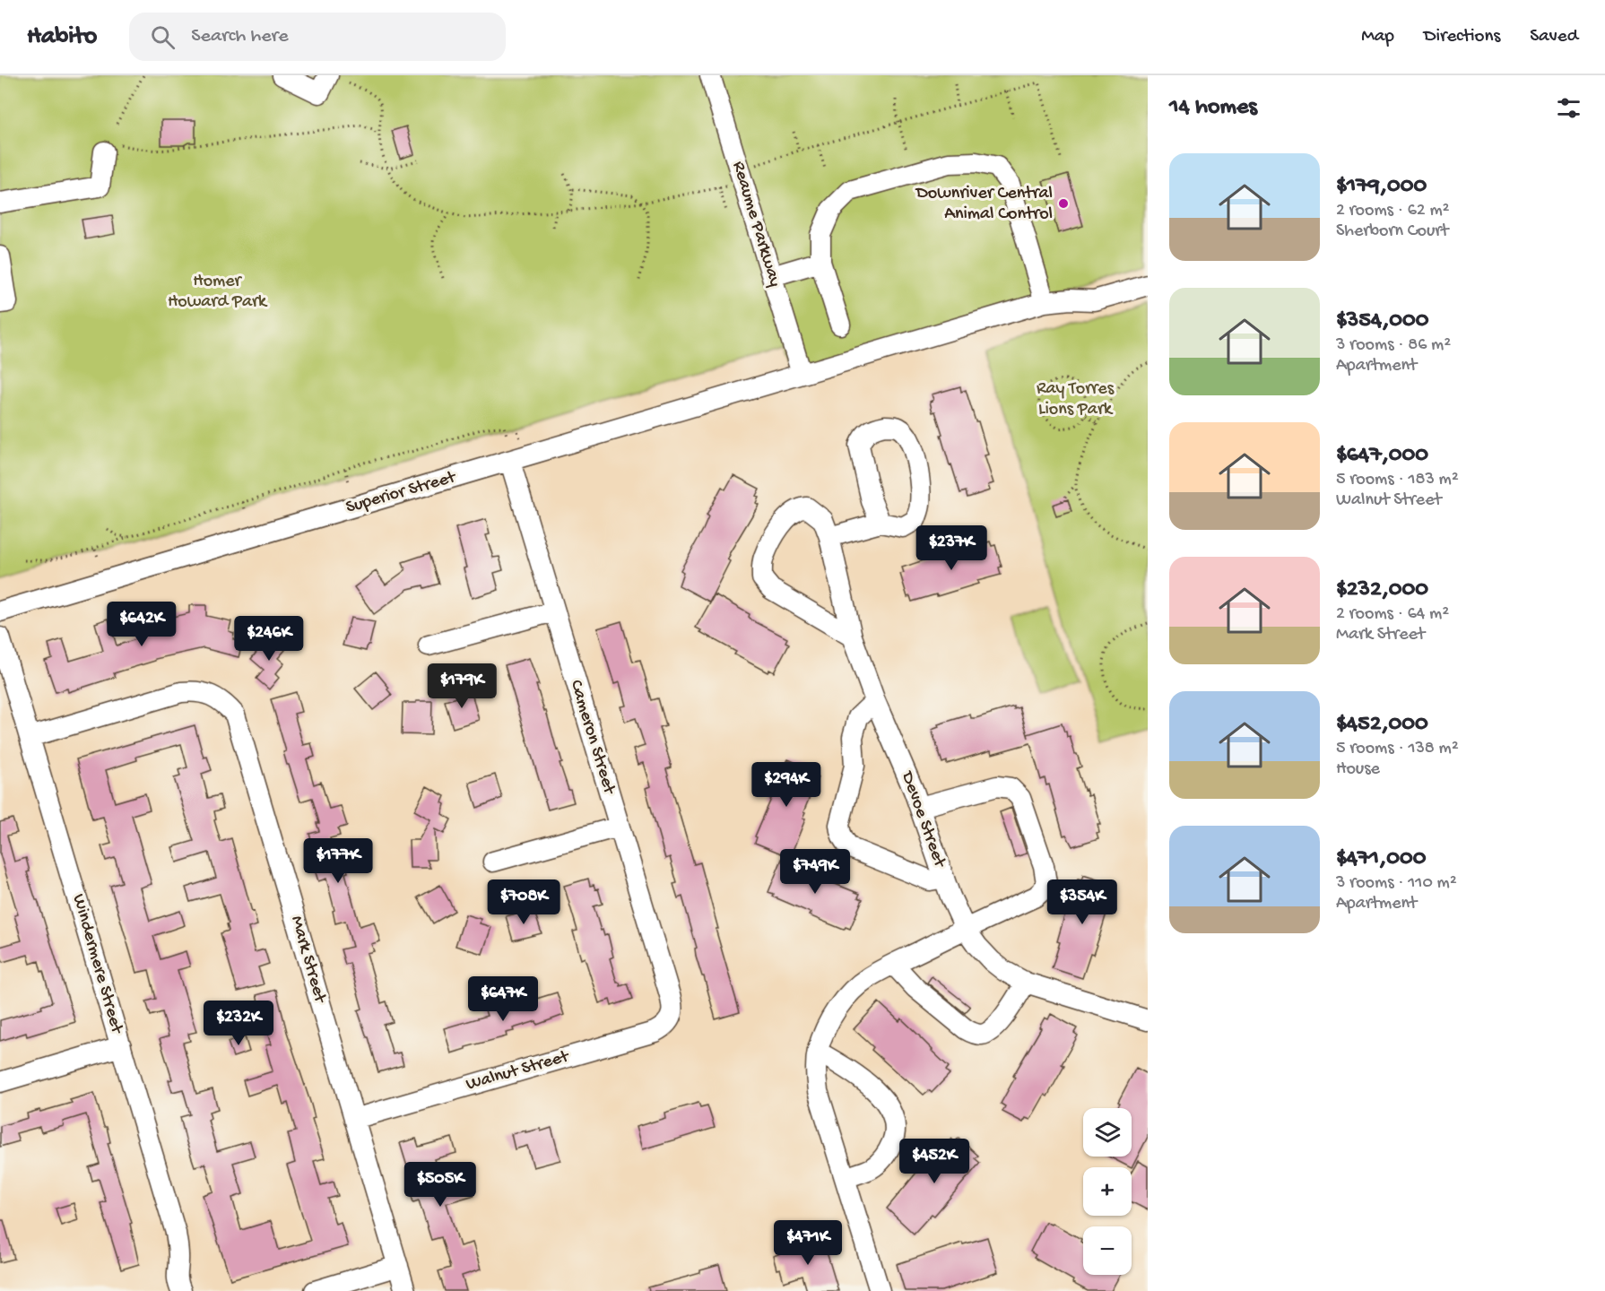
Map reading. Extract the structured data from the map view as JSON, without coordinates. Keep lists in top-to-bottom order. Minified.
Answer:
{"streets":{"street":["Reaume Parkway","Superior Street","Cameron Street","Devoe Street","Mark Street","Windermere Street","Walnut Street"]},"crossings":[["Reaume Parkway","Superior Street"],["Superior Street","Cameron Street"],["Cameron Street","Walnut Street"],["Mark Street","Windermere Street"],["Mark Street","Walnut Street"]],"parks":["Homer Howard Park","Ray Torres Lions Park"],"places":["Downriver Central Animal Control"],"page":{"header":"Habito","search":"Search here","nav":["Map","Directions","Saved"],"heading":"14 homes","list":[{"name":"$179,000","note":"2 rooms · 62 m² · Sherborn Court"},{"name":"$354,000","note":"3 rooms · 86 m² · Apartment"},{"name":"$647,000","note":"5 rooms · 183 m² · Walnut Street"},{"name":"$232,000","note":"2 rooms · 64 m² · Mark Street"},{"name":"$452,000","note":"5 rooms · 138 m² · House"},{"name":"$471,000","note":"3 rooms · 110 m² · Apartment"}],"price":["$237K","$642K","$246K","$179K","$294K","$177K","$749K","$708K","$354K","$647K","$232K","$452K","$505K","$471K"],"map_buttons":["+","−"]}}
